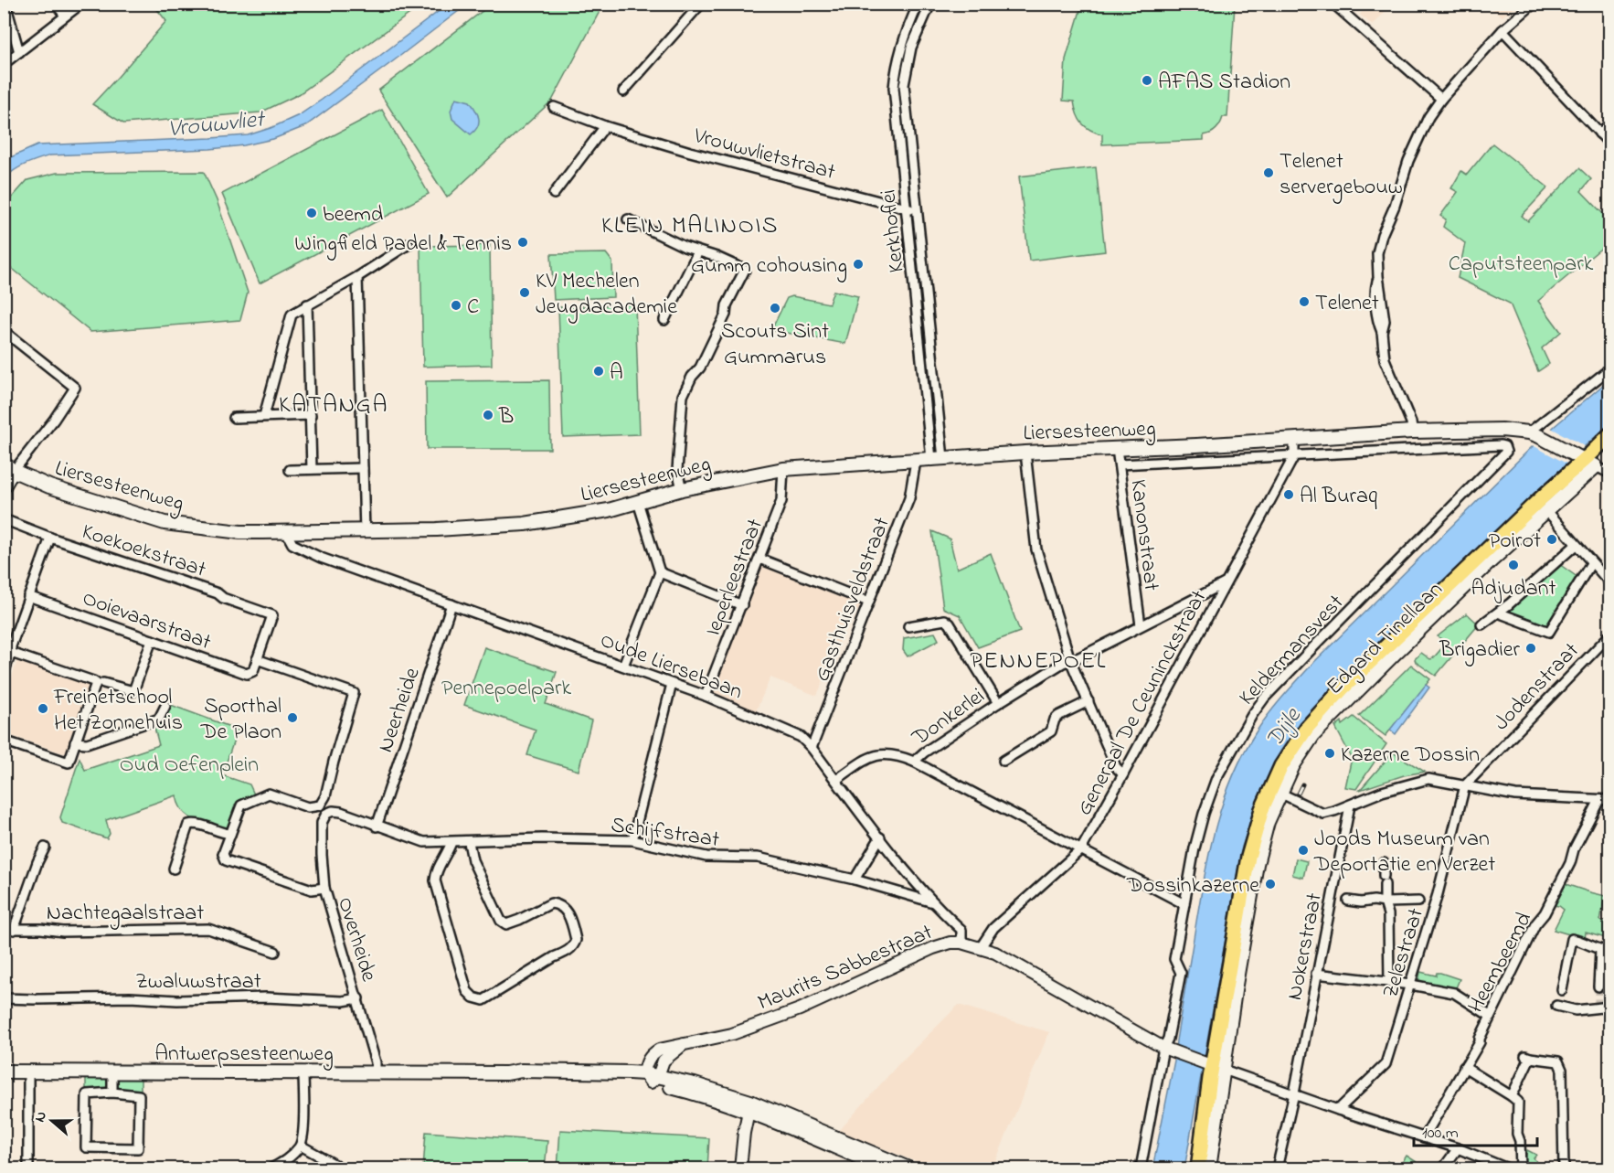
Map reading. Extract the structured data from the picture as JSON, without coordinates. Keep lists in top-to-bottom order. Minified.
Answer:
{"streets":{"main road":["Liersesteenweg","Edgard Tinellaan","Antwerpsesteenweg"],"street":["Vrouwvlietstraat","Kerkhoflei","Kanonstraat","Koekoekstraat","Ieperleestraat","Gasthuisveldstraat","Ooievaarstraat","Keldermansvest","Oude Liersebaan","Jodenstraat","Generaal De Ceuninckstraat","Neerheide","Donkerlei","Schijfstraat","Nachtegaalstraat","Overheide","Nokerstraat","Zelestraat","Heembeemd","Maurits Sabbestraat","Zwaluwstraat"]},"crossings":[["Vrouwvlietstraat","Kerkhoflei"],["Kerkhoflei","Liersesteenweg"],["Liersesteenweg","Kanonstraat"],["Liersesteenweg","Ieperleestraat"],["Liersesteenweg","Gasthuisveldstraat"],["Liersesteenweg","Edgard Tinellaan"],["Liersesteenweg","Keldermansvest"],["Liersesteenweg","Oude Liersebaan"],["Liersesteenweg","Generaal De Ceuninckstraat"],["Kanonstraat","Donkerlei"],["Koekoekstraat","Ooievaarstraat"],["Ieperleestraat","Oude Liersebaan"],["Gasthuisveldstraat","Oude Liersebaan"],["Edgard Tinellaan","Maurits Sabbestraat"],["Keldermansvest","Maurits Sabbestraat"],["Oude Liersebaan","Neerheide"],["Oude Liersebaan","Donkerlei"],["Oude Liersebaan","Schijfstraat"],["Oude Liersebaan","Maurits Sabbestraat"],["Jodenstraat","Zelestraat"],["Generaal De Ceuninckstraat","Donkerlei"],["Generaal De Ceuninckstraat","Maurits Sabbestraat"],["Neerheide","Schijfstraat"],["Schijfstraat","Overheide"],["Overheide","Zwaluwstraat"],["Overheide","Antwerpsesteenweg"],["Maurits Sabbestraat","Antwerpsesteenweg"]],"districts":["KLEIN MALINOIS","KATANGA","PENNEPOEL"],"water":["Vrouwvliet","Dijle"],"parks":["Caputsteenpark","Pennepoelpark","Oud Oefenplein"],"places":["AFAS Stadion","Telenet servergebouw","beemd","Wingfield Padel & Tennis","Gumm cohousing","KV Mechelen Jeugdacademie","Telenet","C","Scouts Sint Gummarus","A","B","Al Buraq","Poirot","Adjudant","Brigadier","Freinetschool Het Zonnehuis","Sporthal De Plaon","Kazerne Dossin","Joods Museum van Deportatie en Verzet","Dossinkazerne"],"scale_bar":"100 m","north":"left"}
